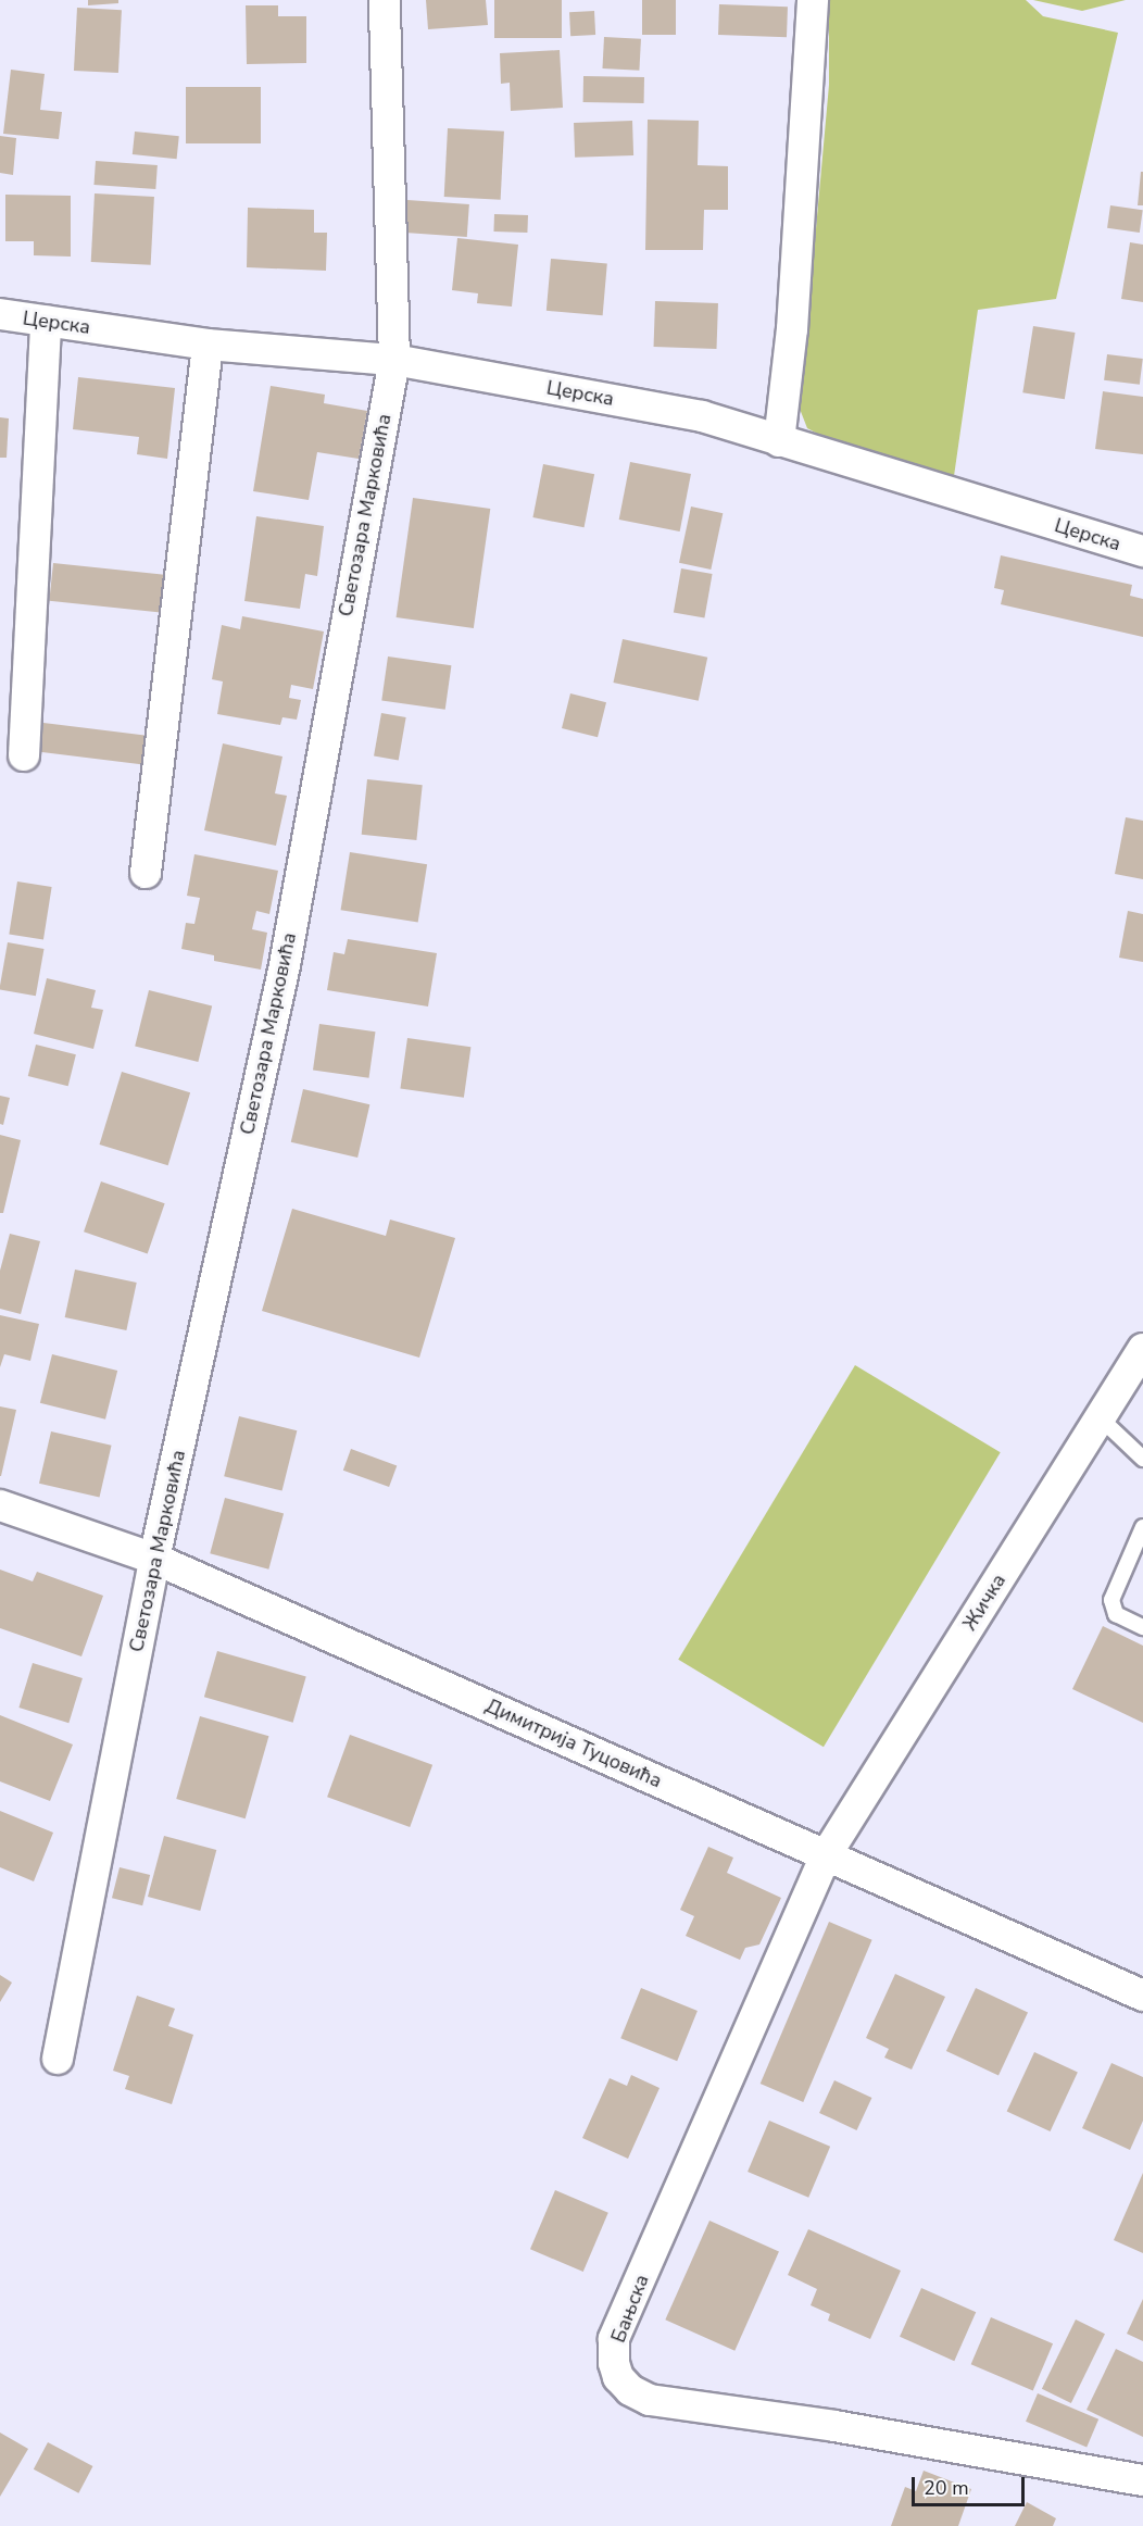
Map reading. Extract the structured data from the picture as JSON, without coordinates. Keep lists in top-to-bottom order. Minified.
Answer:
{"streets":{"street":["Церска","Светозара Марковића","Жичка","Димитрија Туцовића","Бањска"]},"crossings":[["Церска","Светозара Марковића"],["Светозара Марковића","Димитрија Туцовића"],["Жичка","Димитрија Туцовића"],["Жичка","Бањска"],["Димитрија Туцовића","Бањска"]],"scale_bar":"20 m"}
